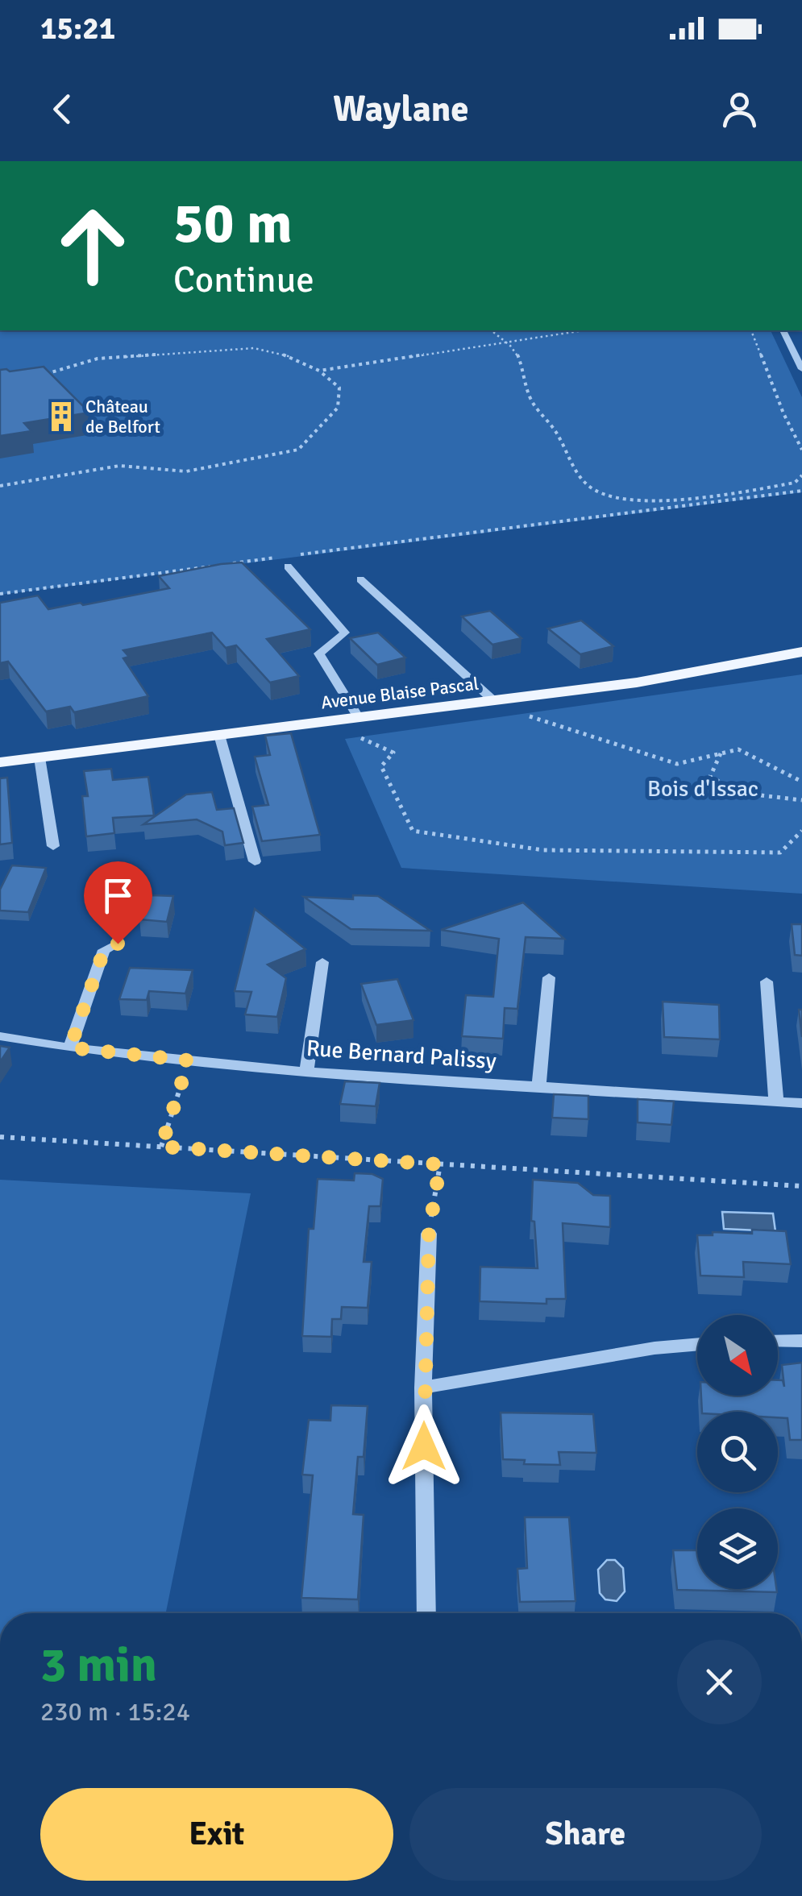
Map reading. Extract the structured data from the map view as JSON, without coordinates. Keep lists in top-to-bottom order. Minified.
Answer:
{"streets":{"main road":["Avenue Blaise Pascal"],"street":["Rue Bernard Palissy"]},"parks":["Bois d'Issac"],"places":{"building":["Château de Belfort"]},"north":"bottom right","page":{"status":"15:21","header":"Waylane","turn":["50 m","Continue"],"heading":["3 min","230 m · 15:24"],"buttons":["Exit","Share"]}}
